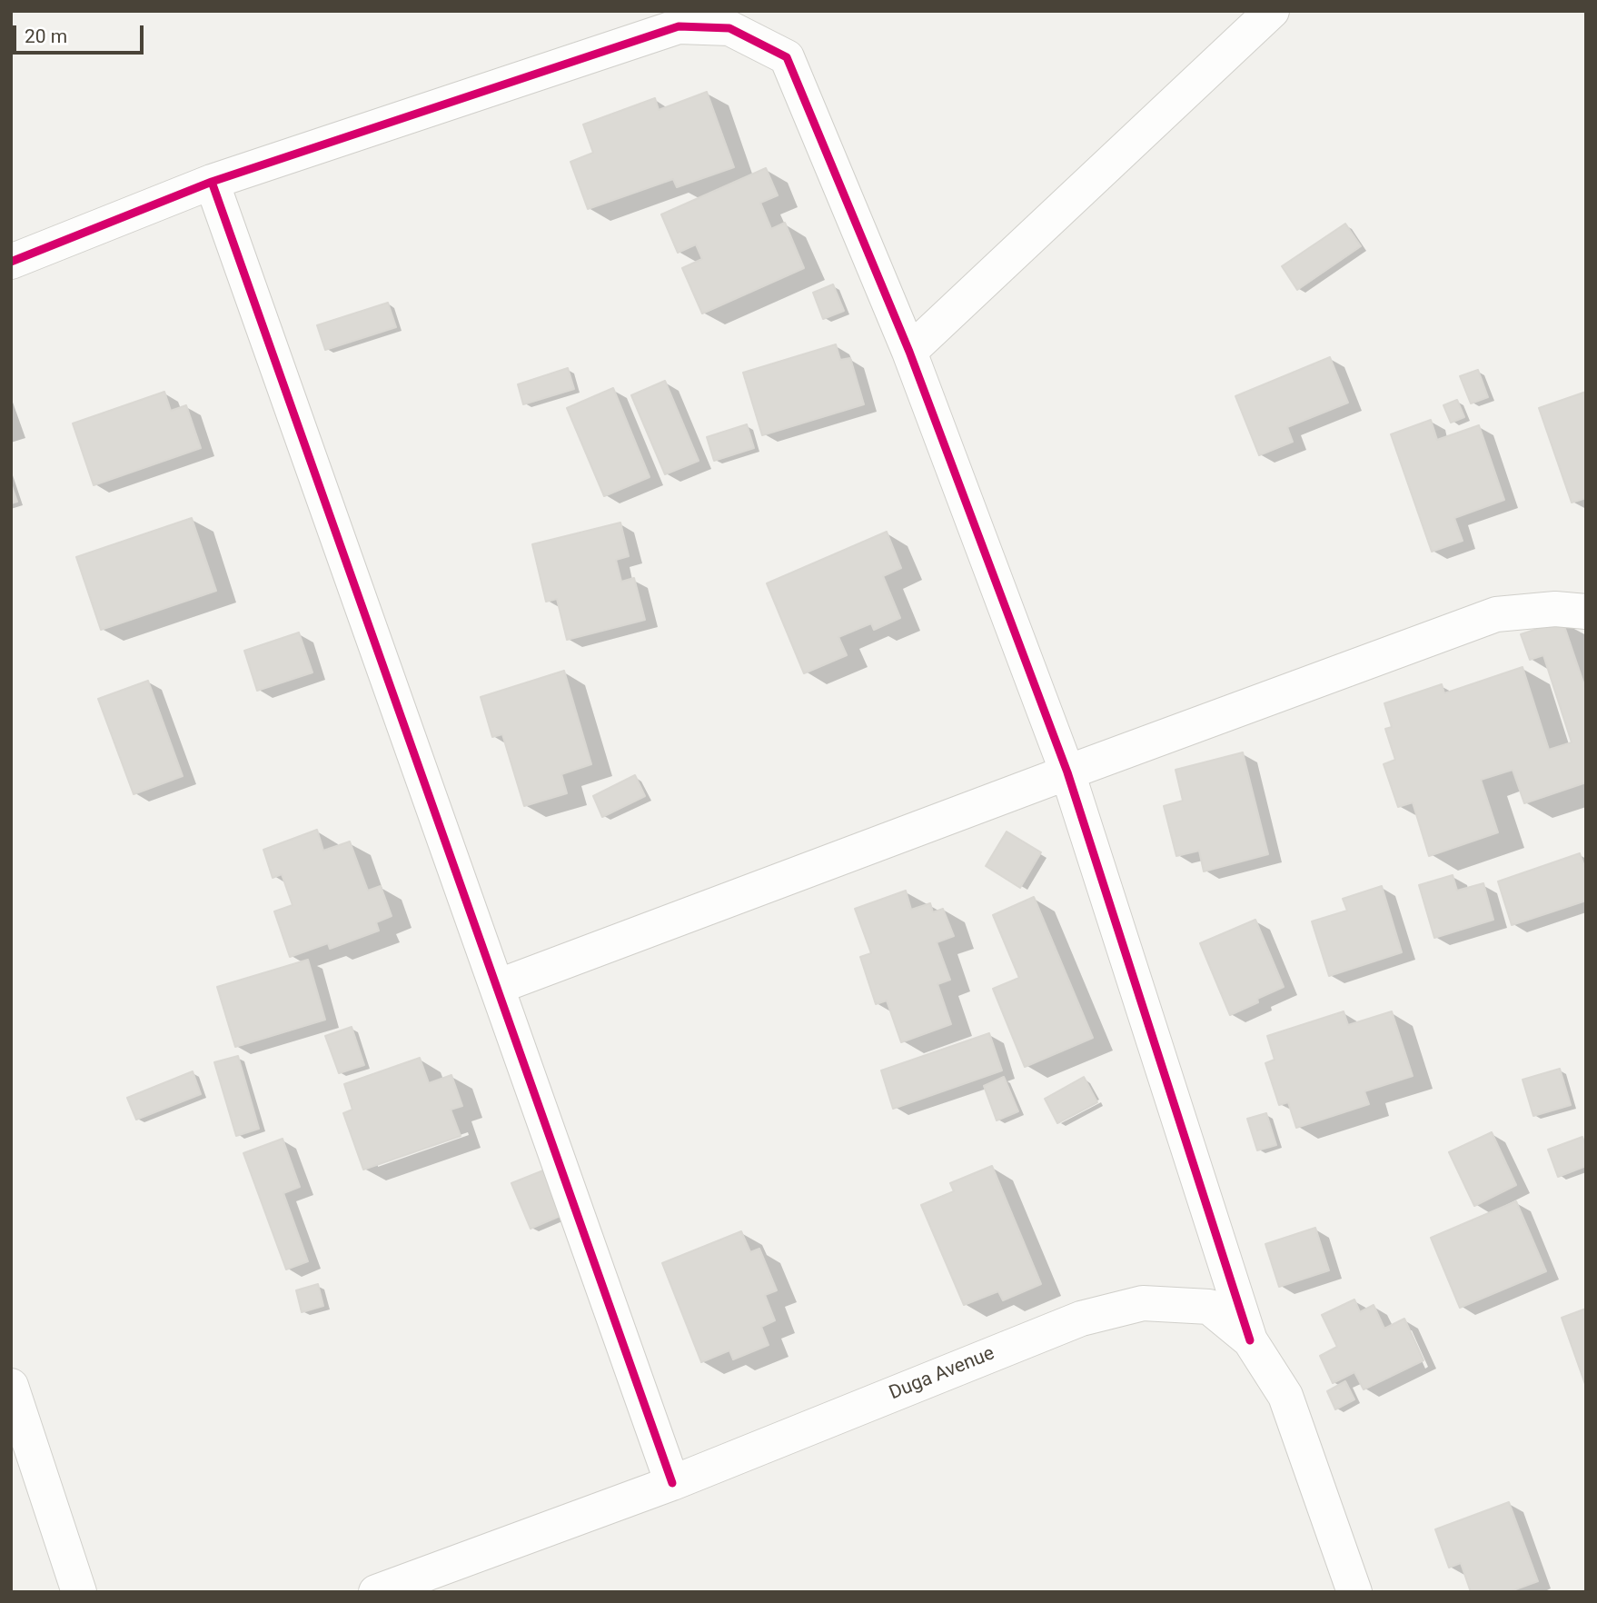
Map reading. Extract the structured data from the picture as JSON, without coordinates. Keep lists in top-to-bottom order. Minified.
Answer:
{"streets":{"street":["Duga Avenue"]},"scale_bar":"20 m"}
